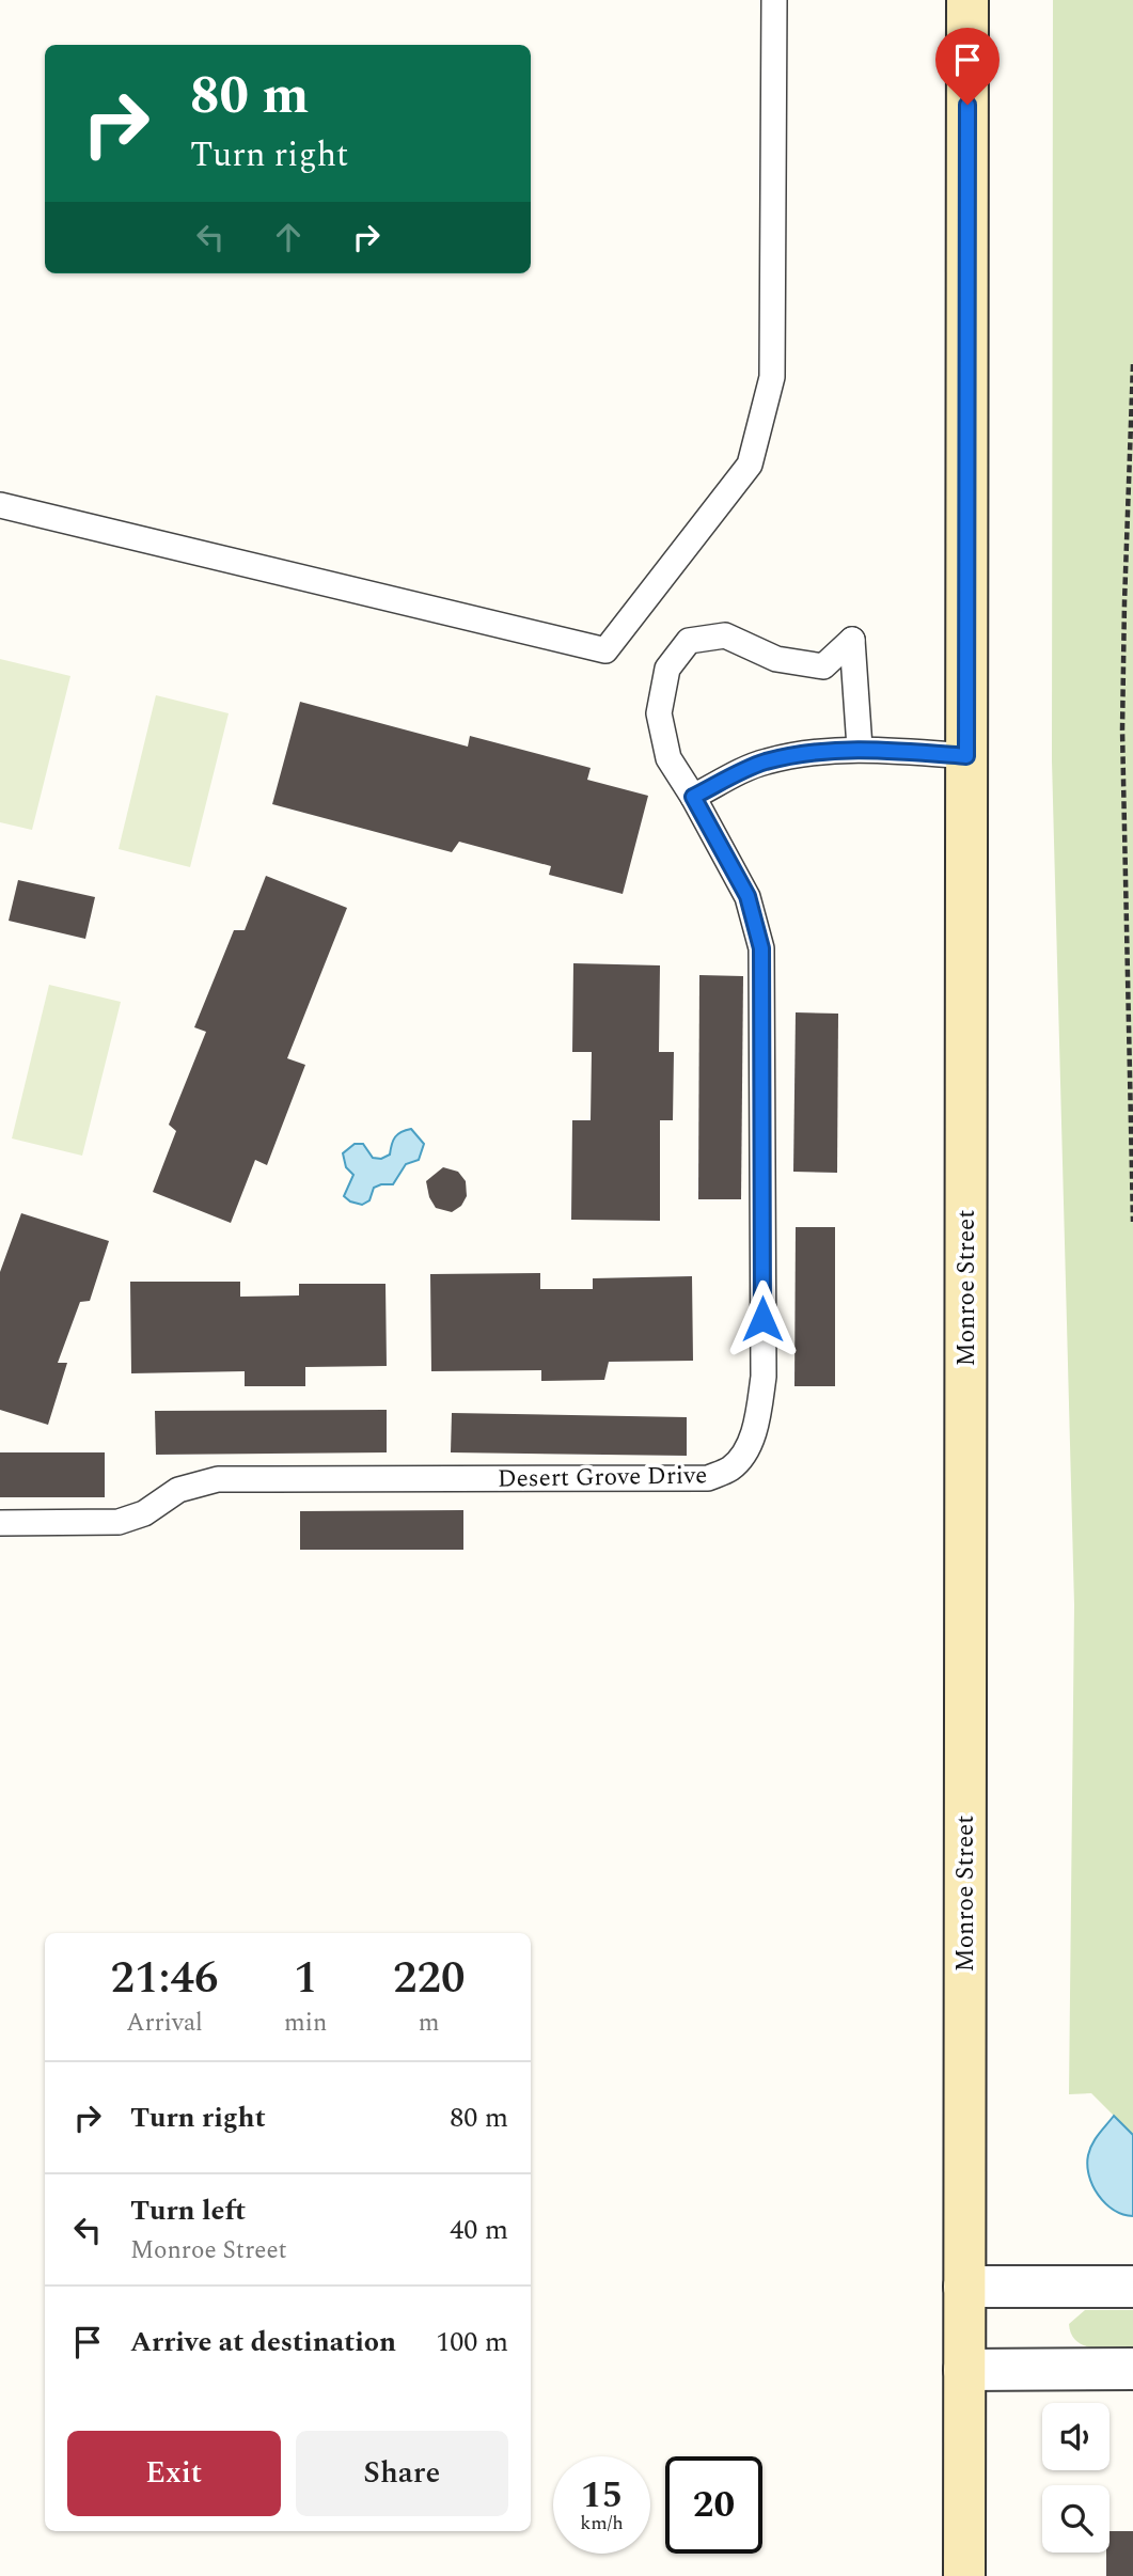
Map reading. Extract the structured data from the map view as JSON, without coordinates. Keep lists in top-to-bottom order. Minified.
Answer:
{"streets":{"main road":["Monroe Street"],"lane":["Desert Grove Drive"]},"page":{"turn":["80 m","Turn right"],"eta":["21:46","Arrival","1","min","220","m"],"list":[{"name":"Turn right","value":"80 m"},{"name":"Turn left","note":"Monroe Street","value":"40 m"},{"name":"Arrive at destination","value":"100 m"}],"buttons":["Exit","Share"],"speed":"15 km/h","limit":"20"}}
